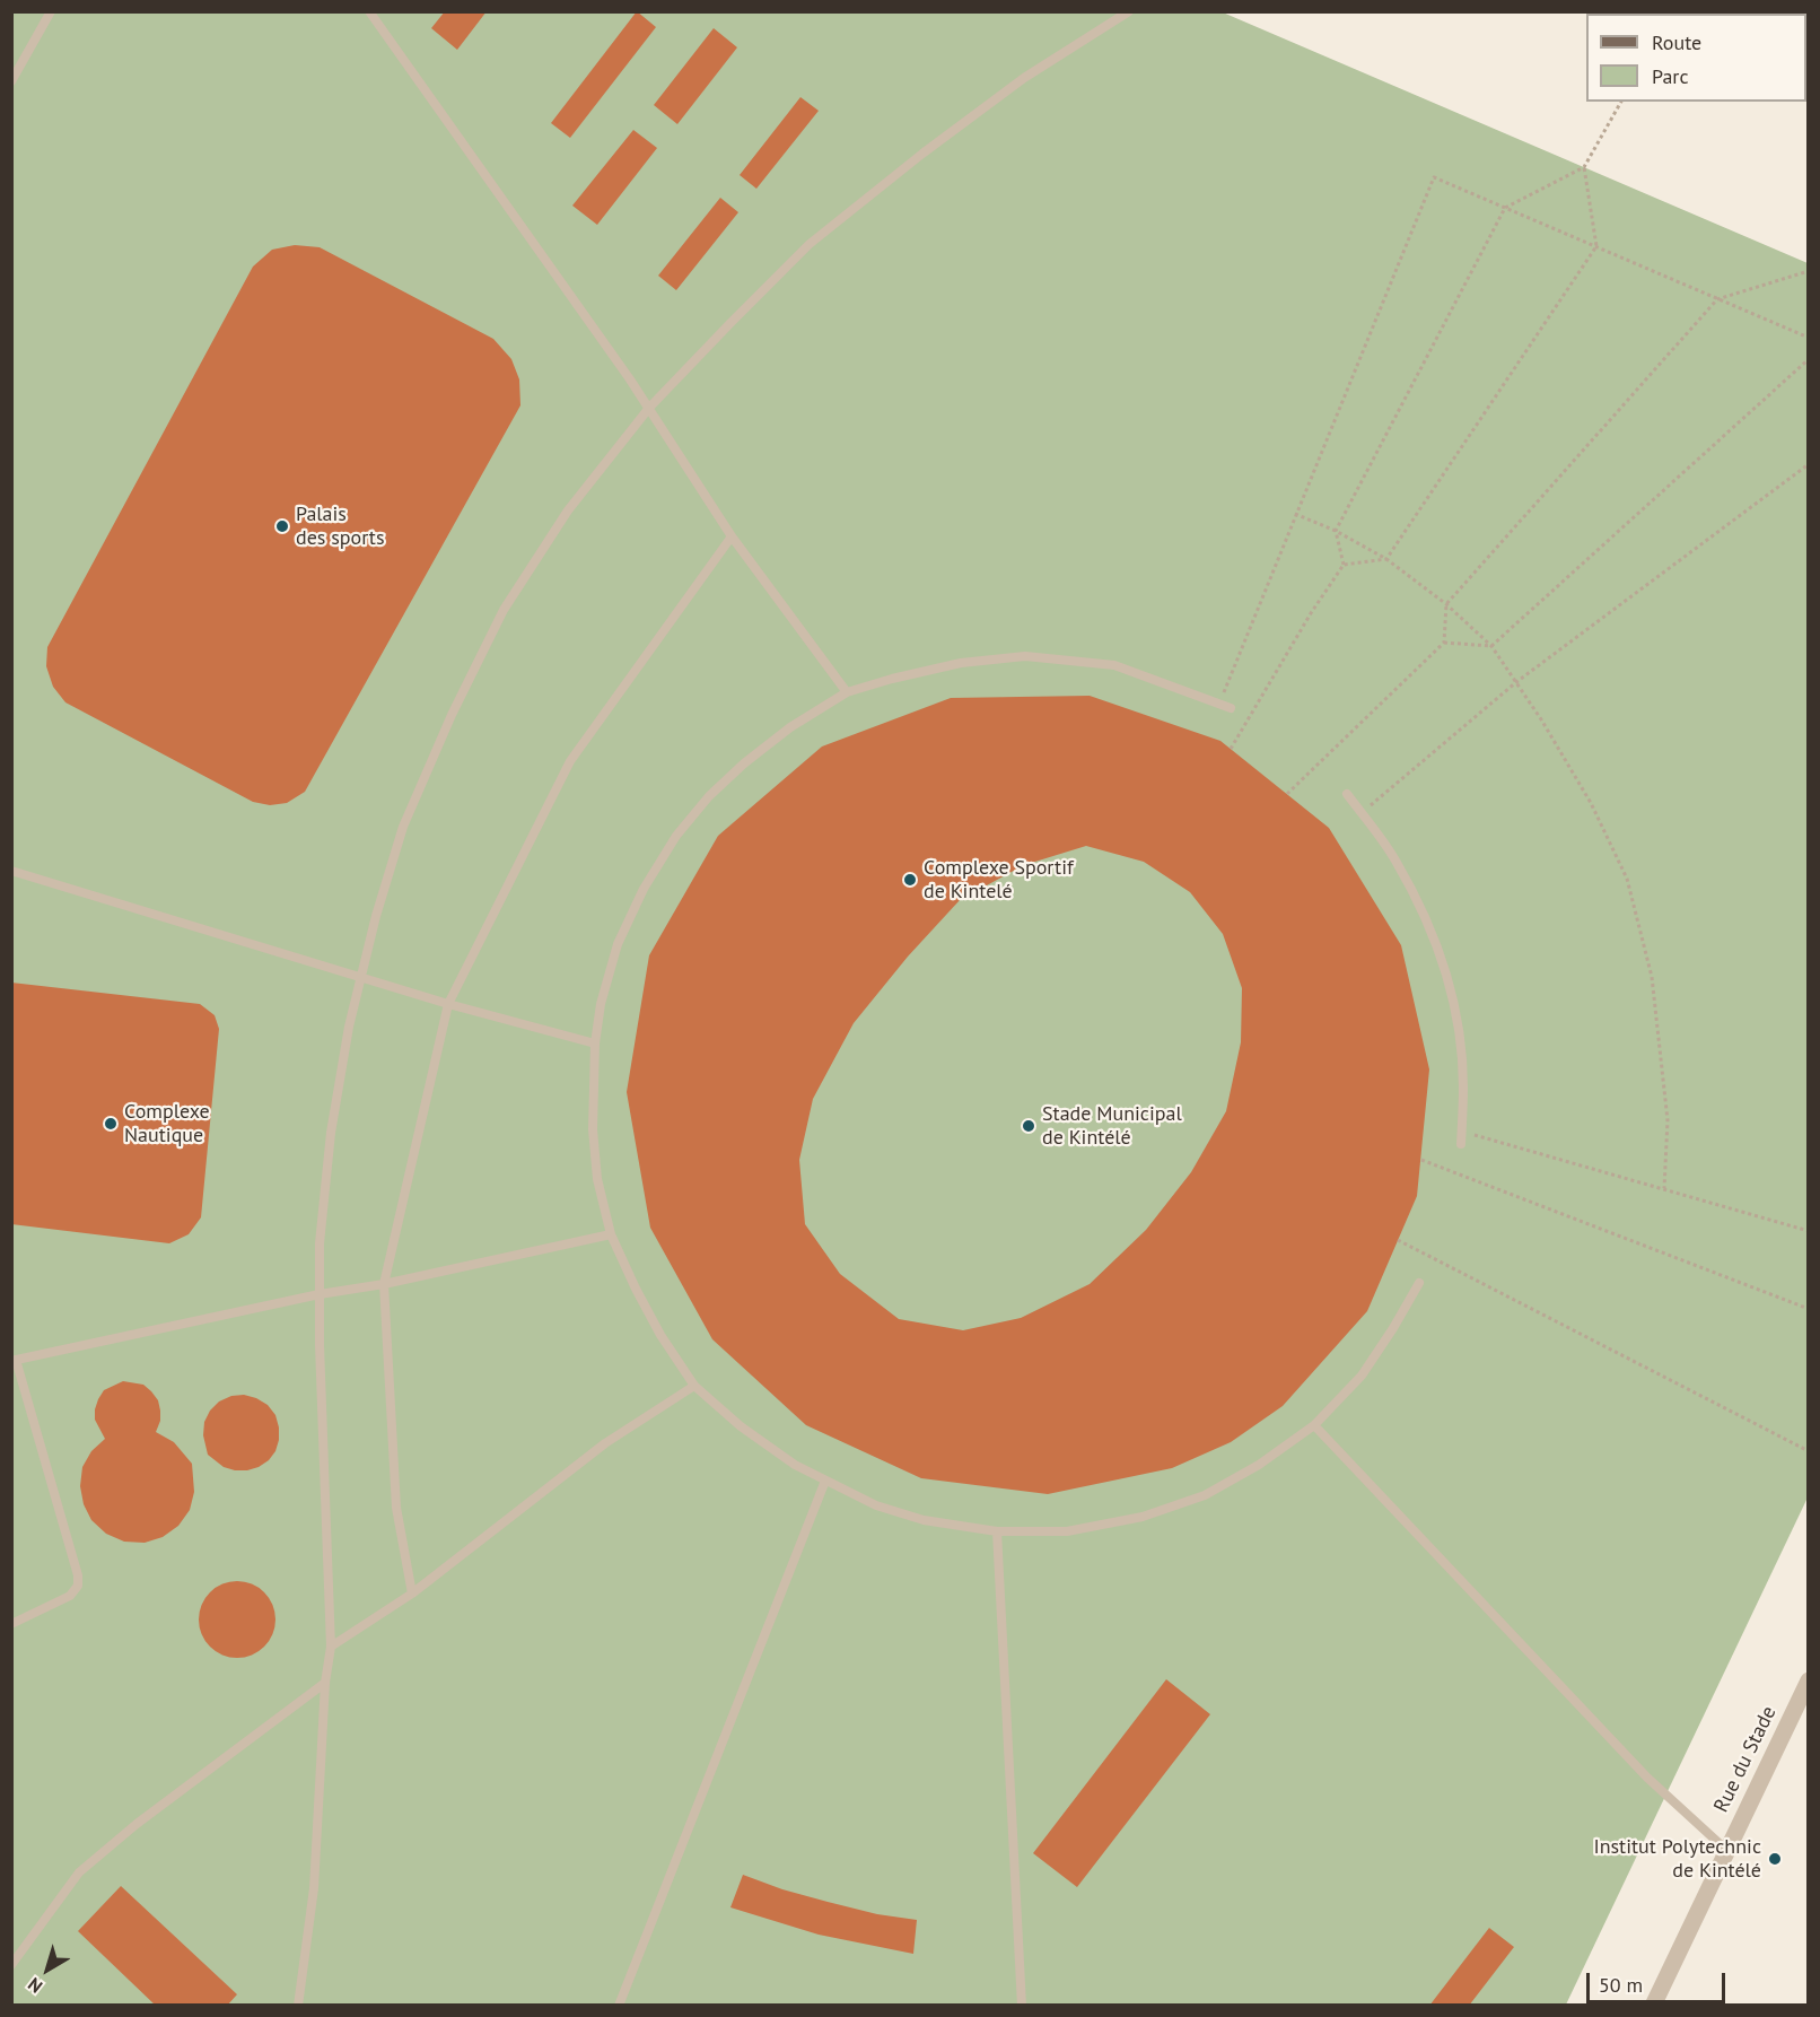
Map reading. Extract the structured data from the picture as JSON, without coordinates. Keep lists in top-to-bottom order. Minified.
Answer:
{"streets":{"street":["Rue du Stade"]},"places":["Palais des sports","Complexe Sportif de Kintelé","Complexe Nautique","Stade Municipal de Kintélé","Institut Polytechnic de Kintélé"],"legend":["Route","Parc"],"scale_bar":"50 m","north":"bottom left"}
